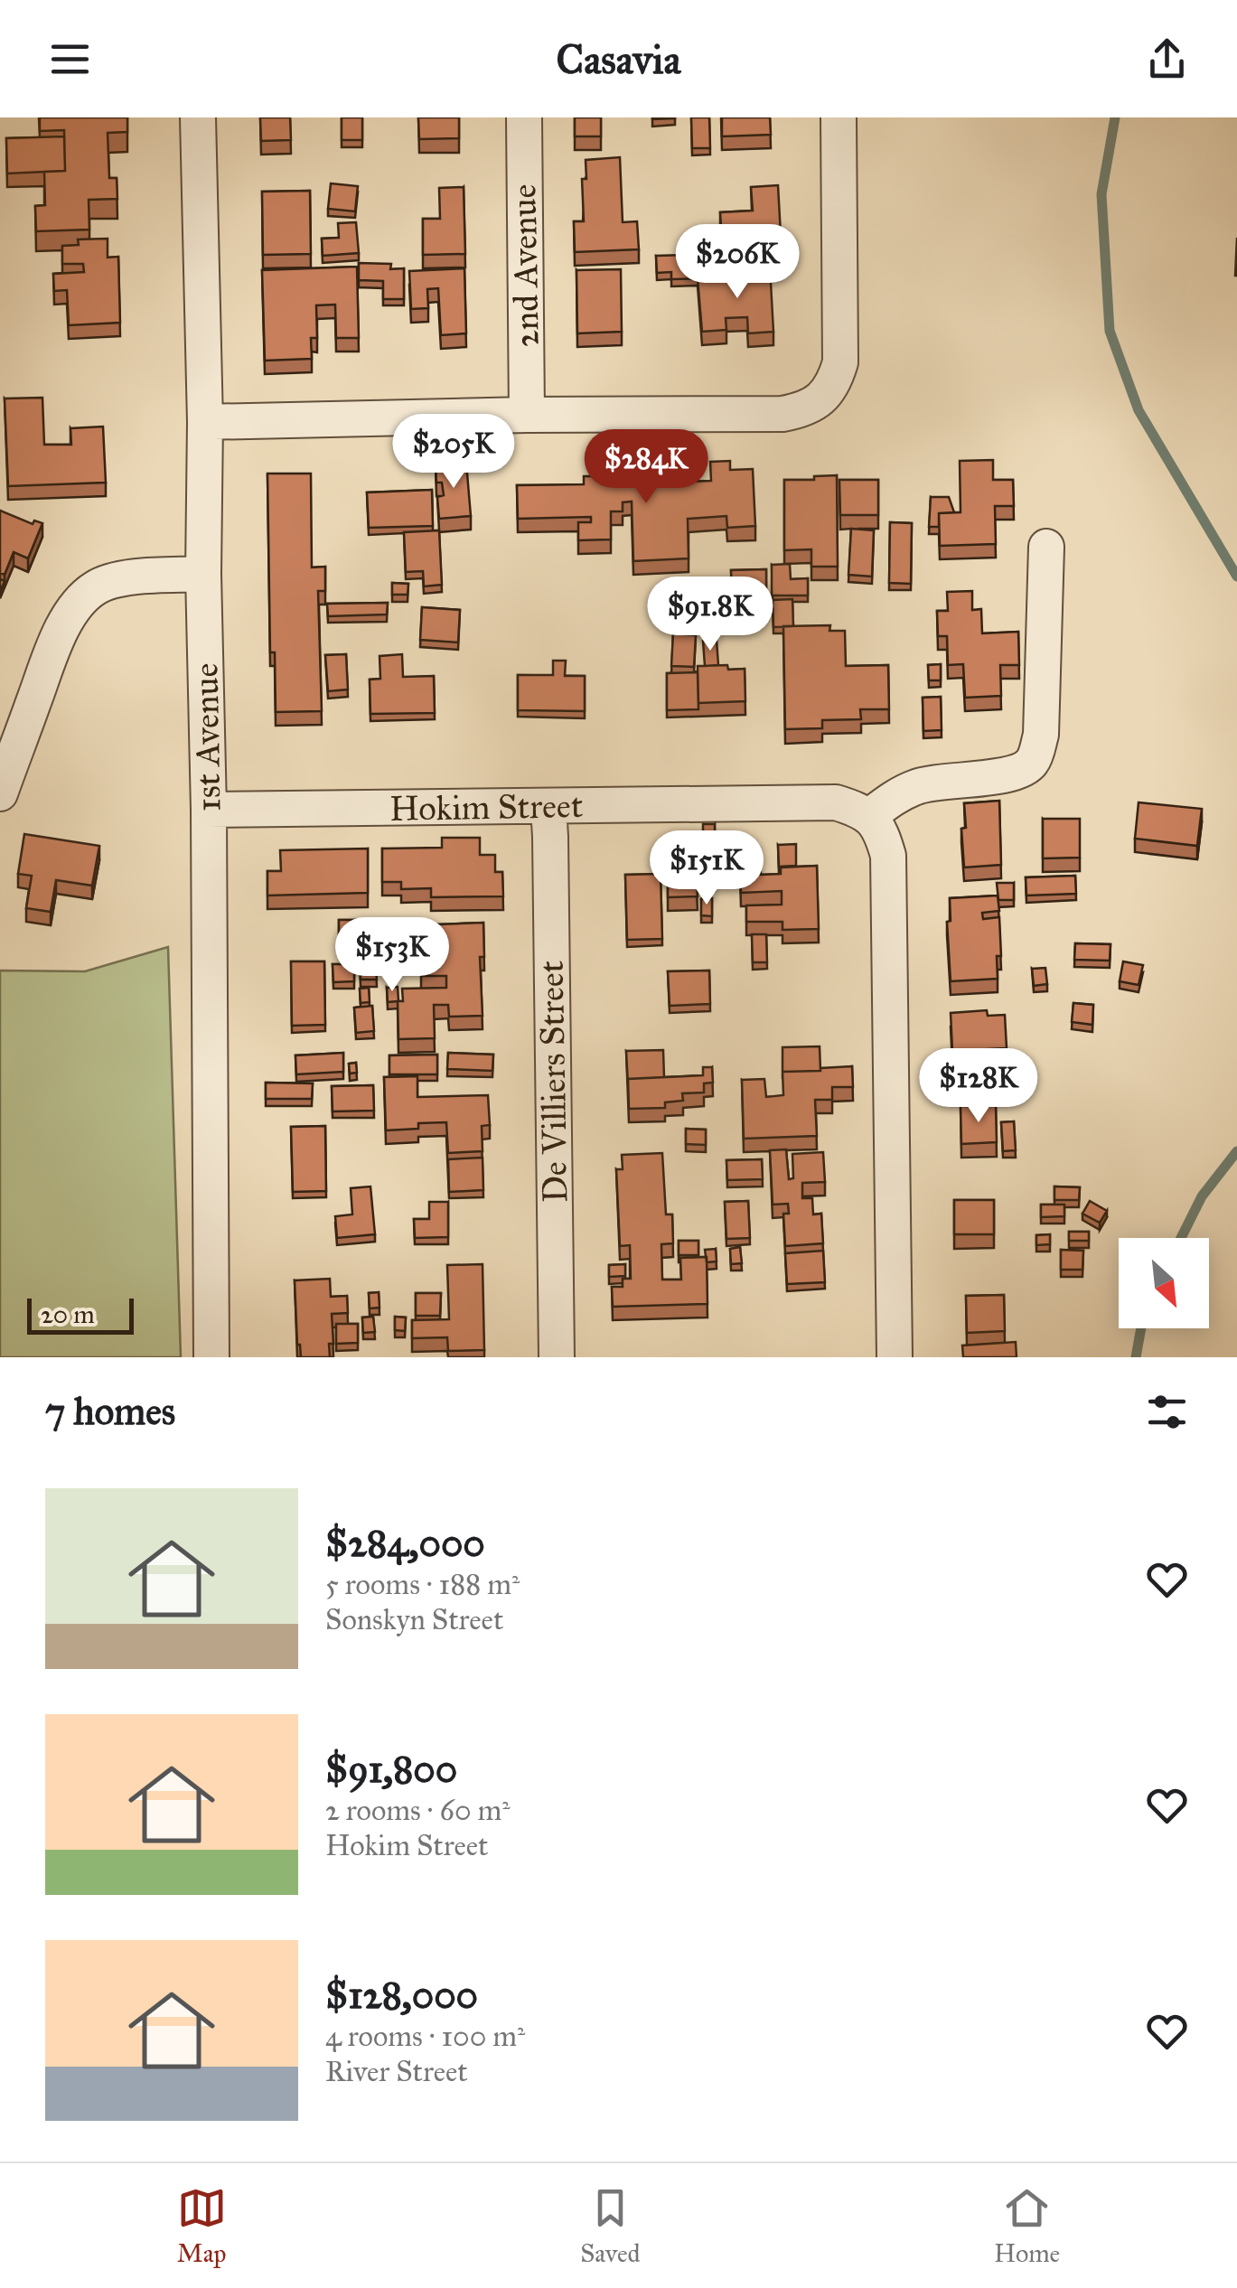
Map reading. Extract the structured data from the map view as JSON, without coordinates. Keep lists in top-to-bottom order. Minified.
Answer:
{"streets":{"street":["2nd Avenue","1st Avenue","Hokim Street","De Villiers Street"]},"crossings":[["1st Avenue","Hokim Street"],["Hokim Street","De Villiers Street"]],"scale_bar":"20 m","north":"bottom right","page":{"header":"Casavia","price":["$206K","$205K","$284K","$91.8K","$151K","$153K","$128K"],"scale":"20 m","heading":"7 homes","list":[{"name":"$284,000","note":"5 rooms · 188 m² · Sonskyn Street"},{"name":"$91,800","note":"2 rooms · 60 m² · Hokim Street"},{"name":"$128,000","note":"4 rooms · 100 m² · River Street"}],"tabs":["Map","Saved","Home"]}}
